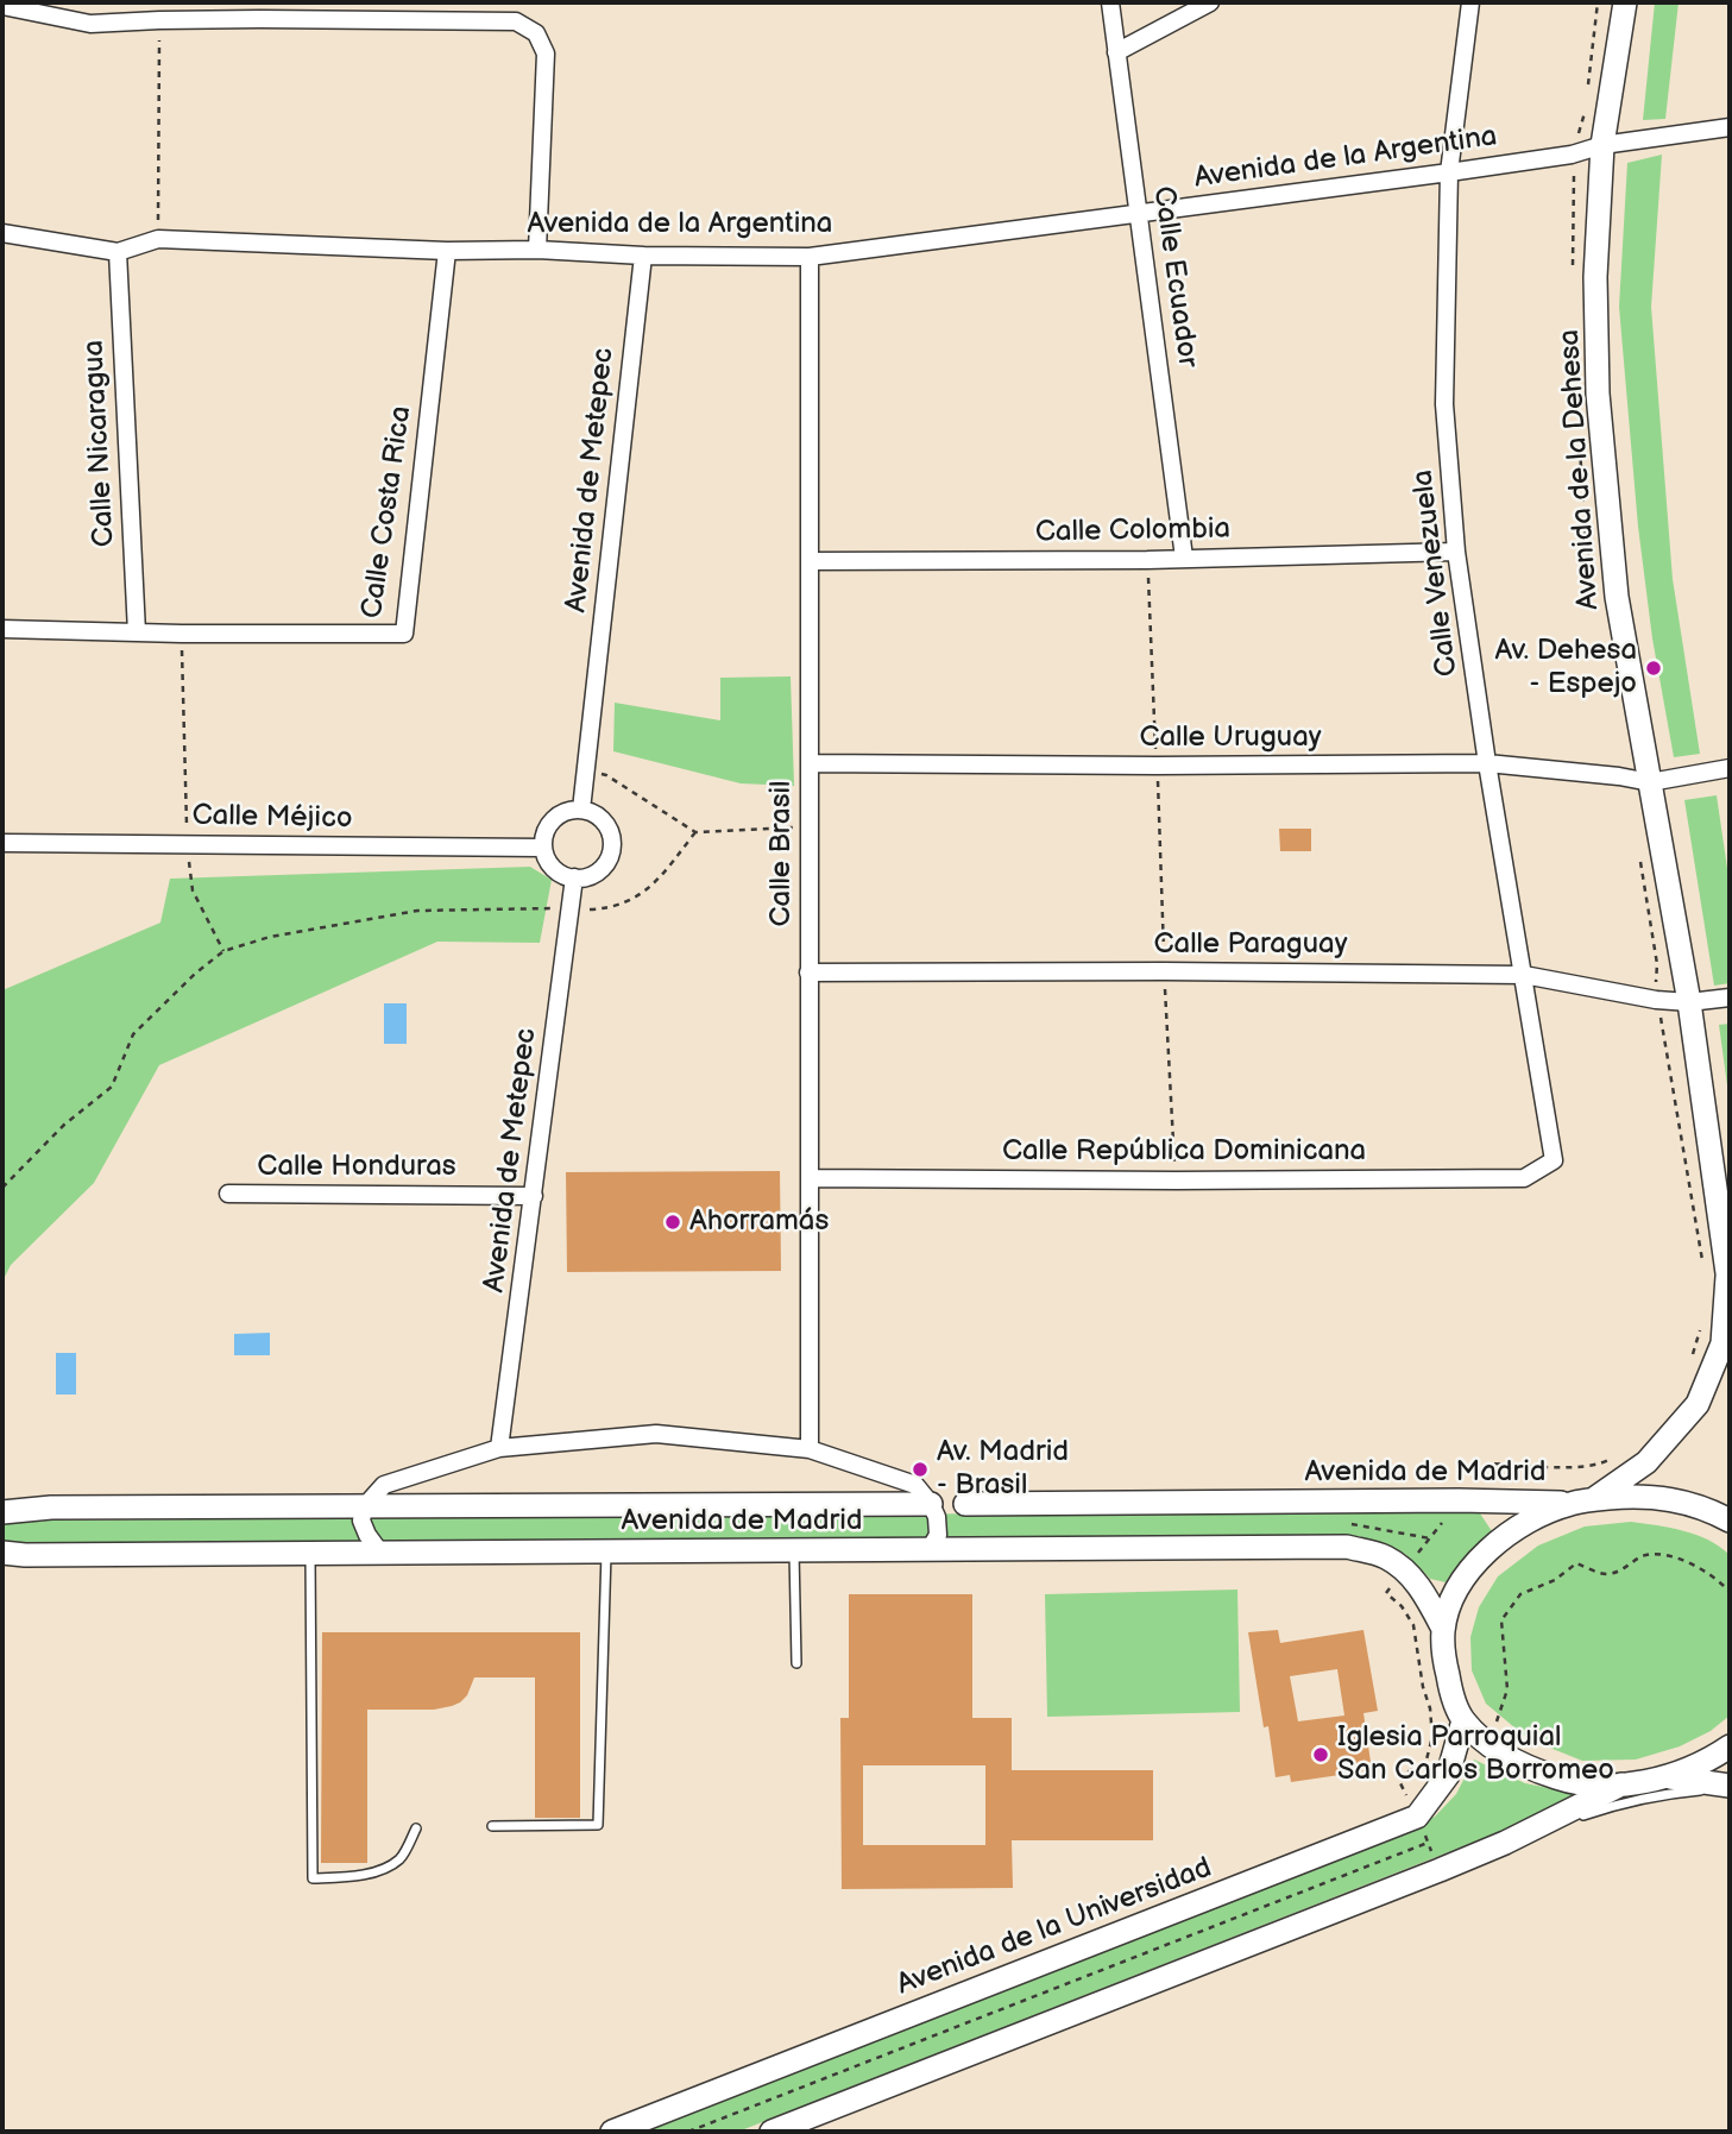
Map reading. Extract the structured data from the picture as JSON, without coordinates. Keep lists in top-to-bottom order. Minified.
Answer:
{"streets":{"street":["Avenida de la Argentina","Calle Ecuador","Calle Nicaragua","Avenida de la Dehesa","Avenida de Metepec","Calle Costa Rica","Calle Colombia","Calle Venezuela","Calle Uruguay","Calle Méjico","Calle Brasil","Calle Paraguay","Calle República Dominicana","Calle Honduras","Avenida de Madrid","Avenida de la Universidad"]},"crossings":[["Avenida de la Argentina","Calle Ecuador"],["Avenida de la Argentina","Calle Nicaragua"],["Avenida de la Argentina","Avenida de la Dehesa"],["Avenida de la Argentina","Avenida de Metepec"],["Avenida de la Argentina","Calle Costa Rica"],["Avenida de la Argentina","Calle Venezuela"],["Avenida de la Argentina","Calle Brasil"],["Calle Ecuador","Calle Colombia"],["Calle Nicaragua","Calle Costa Rica"],["Avenida de la Dehesa","Calle Uruguay"],["Avenida de la Dehesa","Calle Paraguay"],["Avenida de la Dehesa","Avenida de Madrid"],["Avenida de Metepec","Calle Méjico"],["Avenida de Metepec","Calle Honduras"],["Avenida de Metepec","Avenida de Madrid"],["Calle Colombia","Calle Venezuela"],["Calle Colombia","Calle Brasil"],["Calle Venezuela","Calle Uruguay"],["Calle Venezuela","Calle Paraguay"],["Calle Venezuela","Calle República Dominicana"],["Calle Uruguay","Calle Brasil"],["Calle Brasil","Calle Paraguay"],["Calle Brasil","Calle República Dominicana"],["Calle Brasil","Avenida de Madrid"]],"places":["Av. Dehesa - Espejo","Ahorramás","Av. Madrid - Brasil","Iglesia Parroquial San Carlos Borromeo"]}
